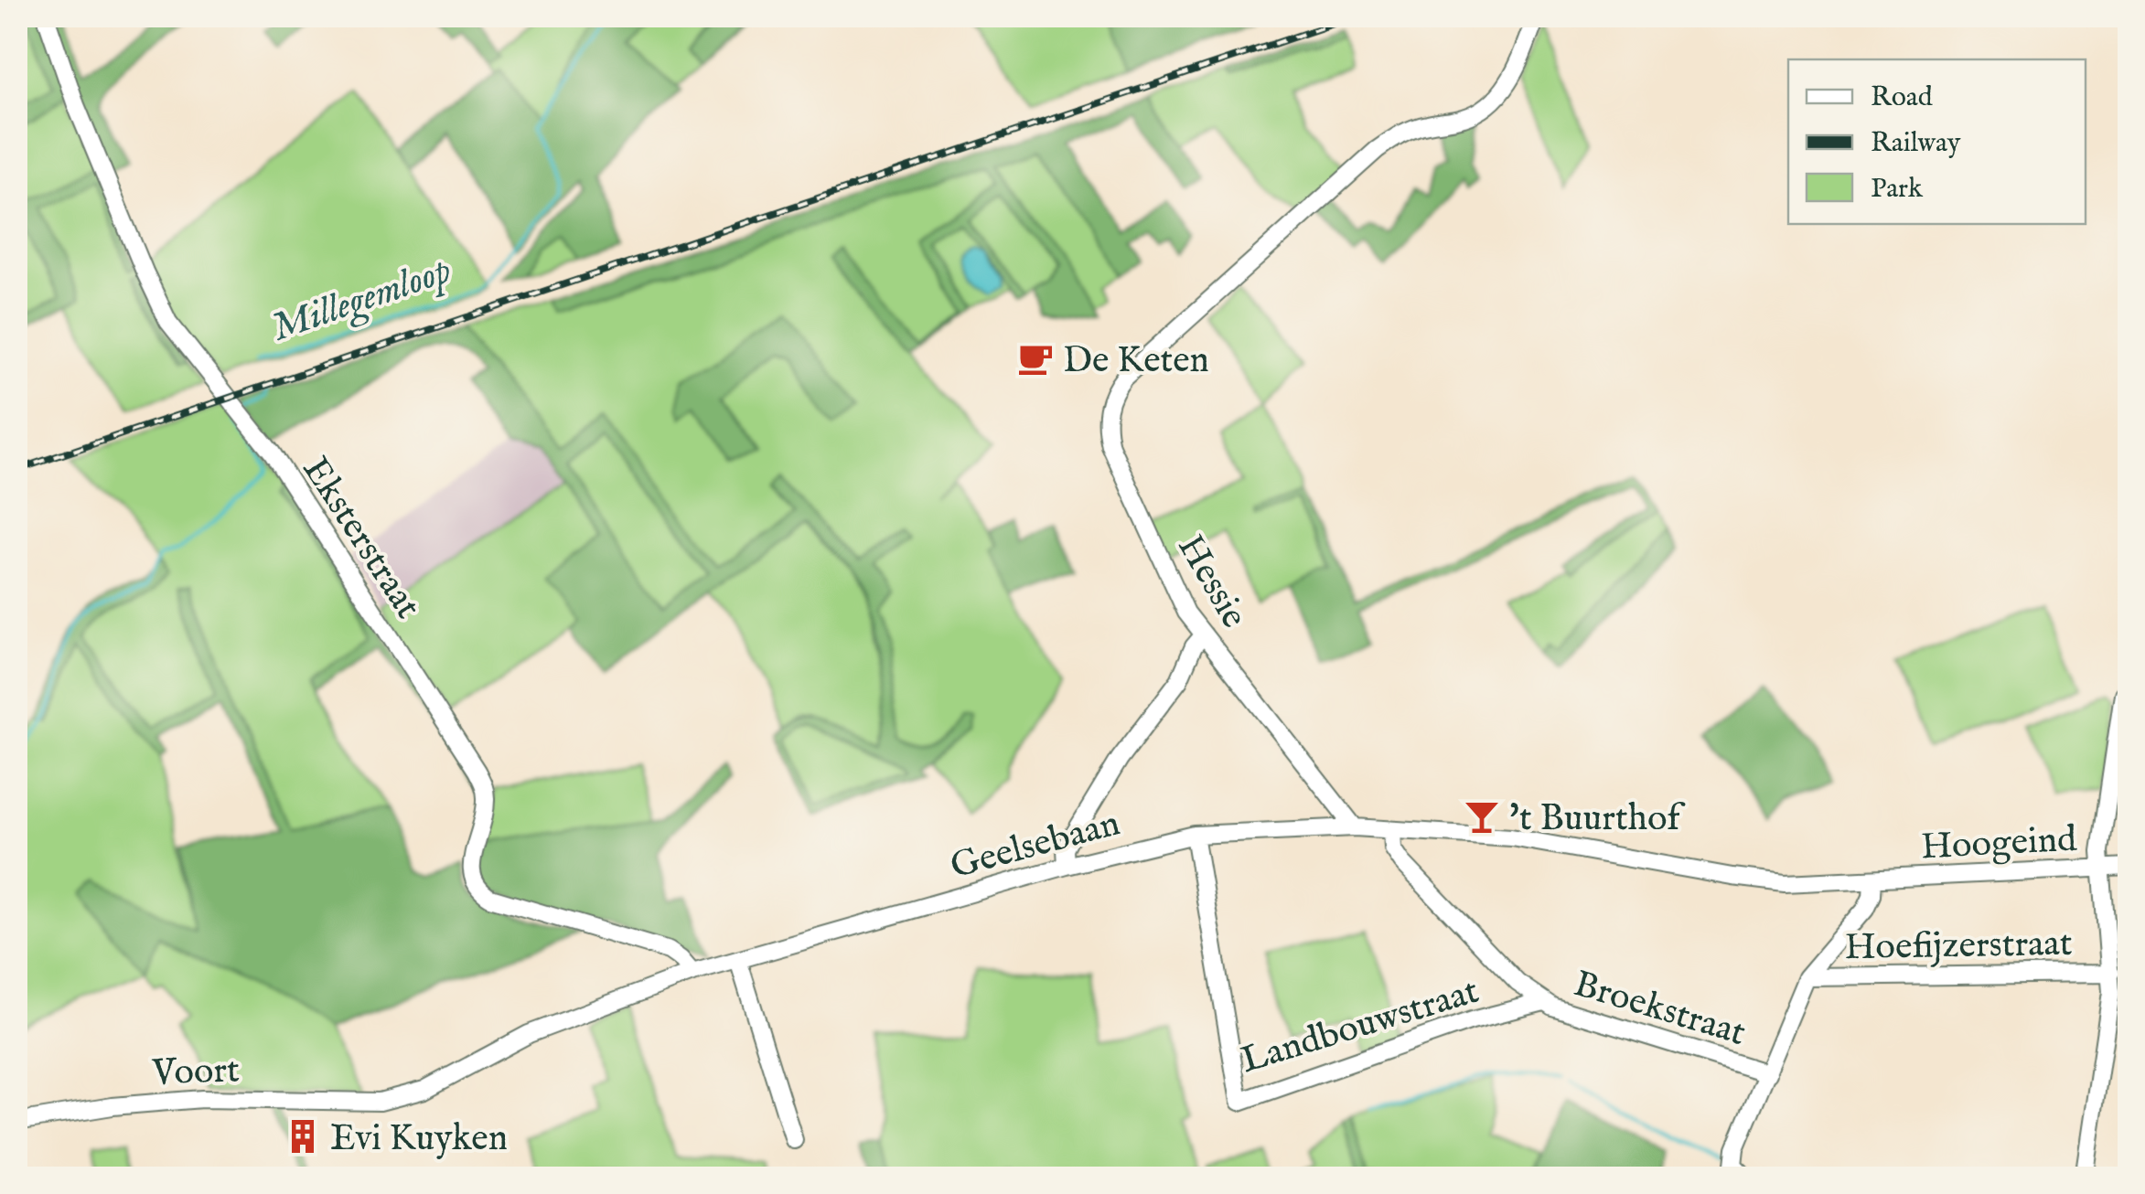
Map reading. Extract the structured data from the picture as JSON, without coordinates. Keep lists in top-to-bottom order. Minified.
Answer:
{"streets":{"street":["Eksterstraat","Hessie","Hoogeind","Geelsebaan","Hoefijzerstraat","Broekstraat","Landbouwstraat","Voort"]},"crossings":[["Eksterstraat","Geelsebaan"],["Hessie","Geelsebaan"],["Hoogeind","Broekstraat"],["Geelsebaan","Landbouwstraat"],["Geelsebaan","Voort"],["Hoefijzerstraat","Broekstraat"],["Broekstraat","Landbouwstraat"]],"water":["Millegemloop"],"places":{"cafe":["De Keten"],"bar":["'t Buurthof"],"building":["Evi Kuyken"]},"legend":["Road","Railway","Park"]}
